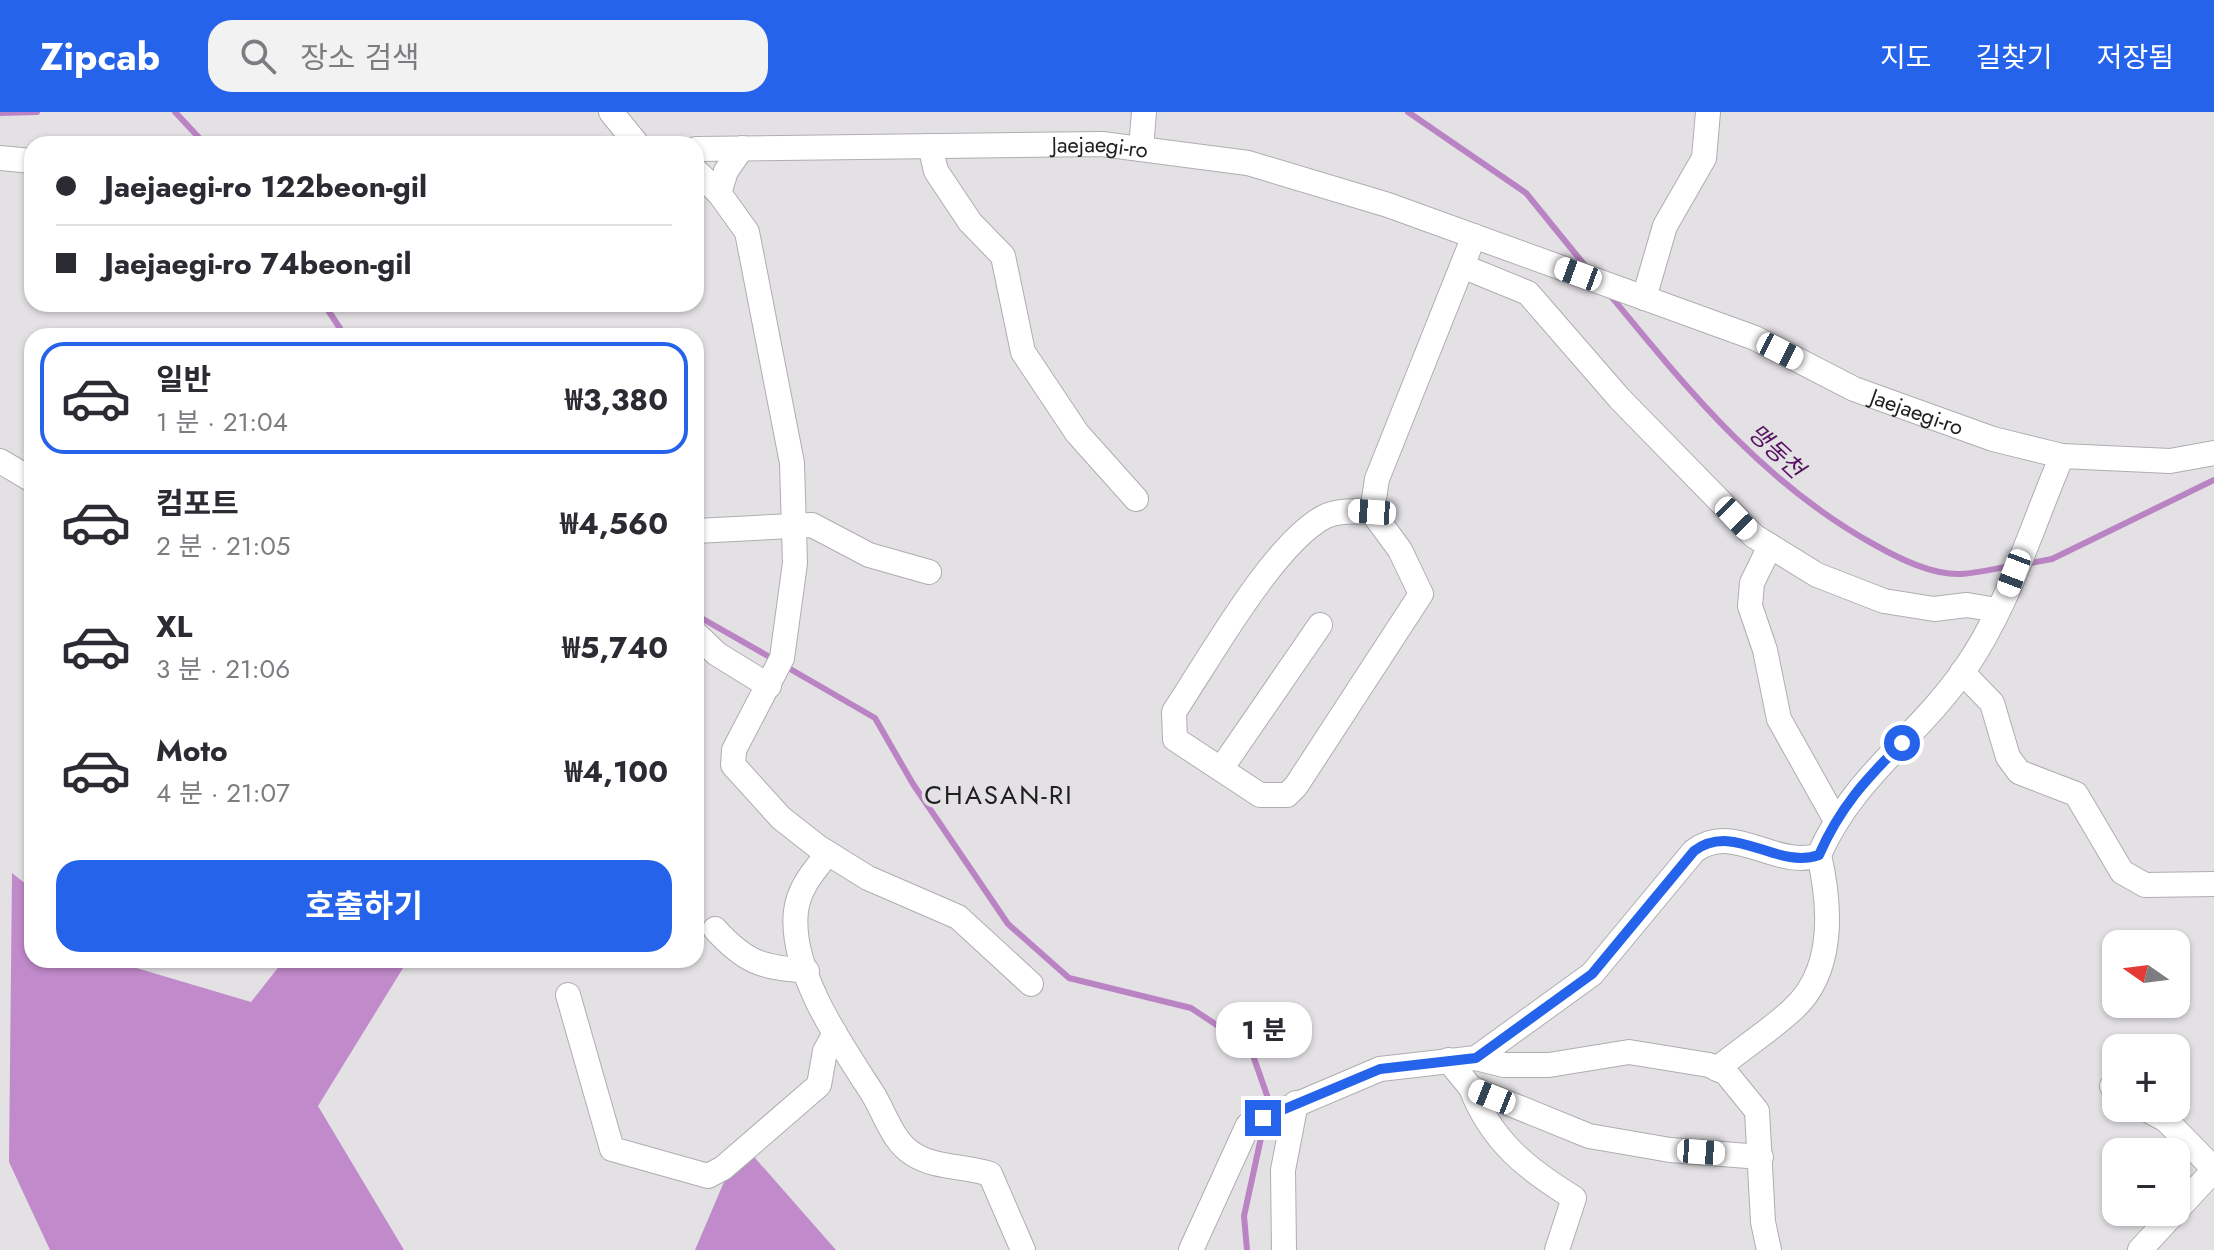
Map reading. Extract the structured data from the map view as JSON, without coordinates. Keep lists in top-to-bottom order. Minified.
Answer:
{"streets":{"street":["Jaejaegi-ro"]},"districts":["CHASAN-RI"],"water":["맹동천"],"north":"left","page":{"header":"Zipcab","search":"장소 검색","nav":["지도","길찾기","저장됨"],"banner":["Jaejaegi-ro 122beon-gil","Jaejaegi-ro 74beon-gil"],"list":[{"name":"일반","note":"1 분 · 21:04","value":"₩3,380"},{"name":"컴포트","note":"2 분 · 21:05","value":"₩4,560"},{"name":"XL","note":"3 분 · 21:06","value":"₩5,740"},{"name":"Moto","note":"4 분 · 21:07","value":"₩4,100"}],"buttons":"호출하기","map_buttons":["+","−"],"bubble":"1 분"}}
